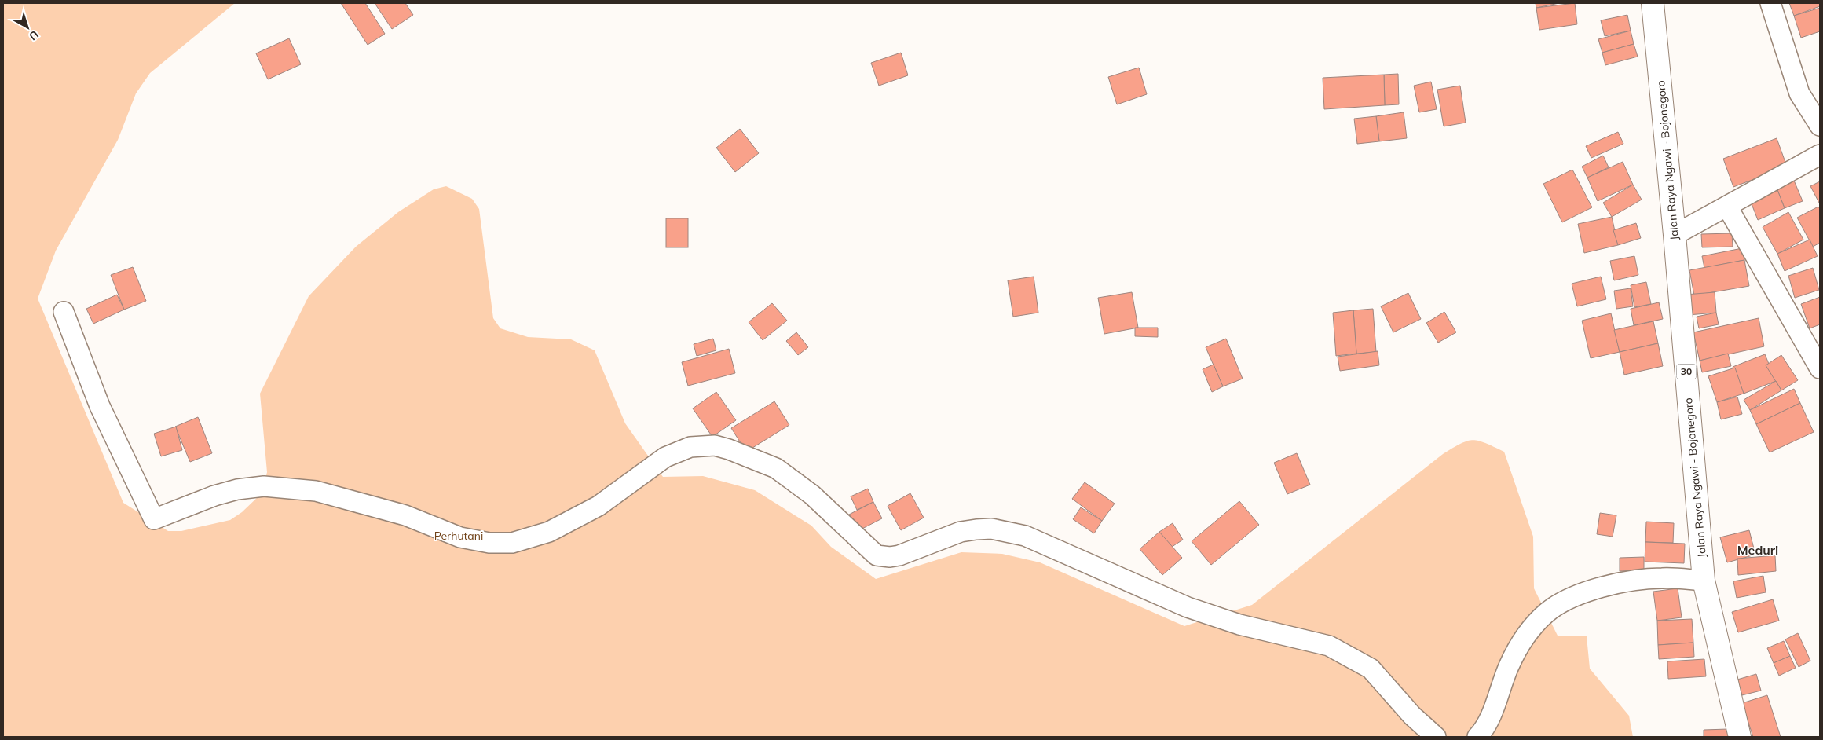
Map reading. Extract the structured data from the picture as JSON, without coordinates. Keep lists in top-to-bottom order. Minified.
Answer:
{"streets":{"highway":["Jalan Raya Ngawi - Bojonegoro","30"]},"districts":["Meduri"],"parks":["Perhutani"],"north":"bottom right"}
